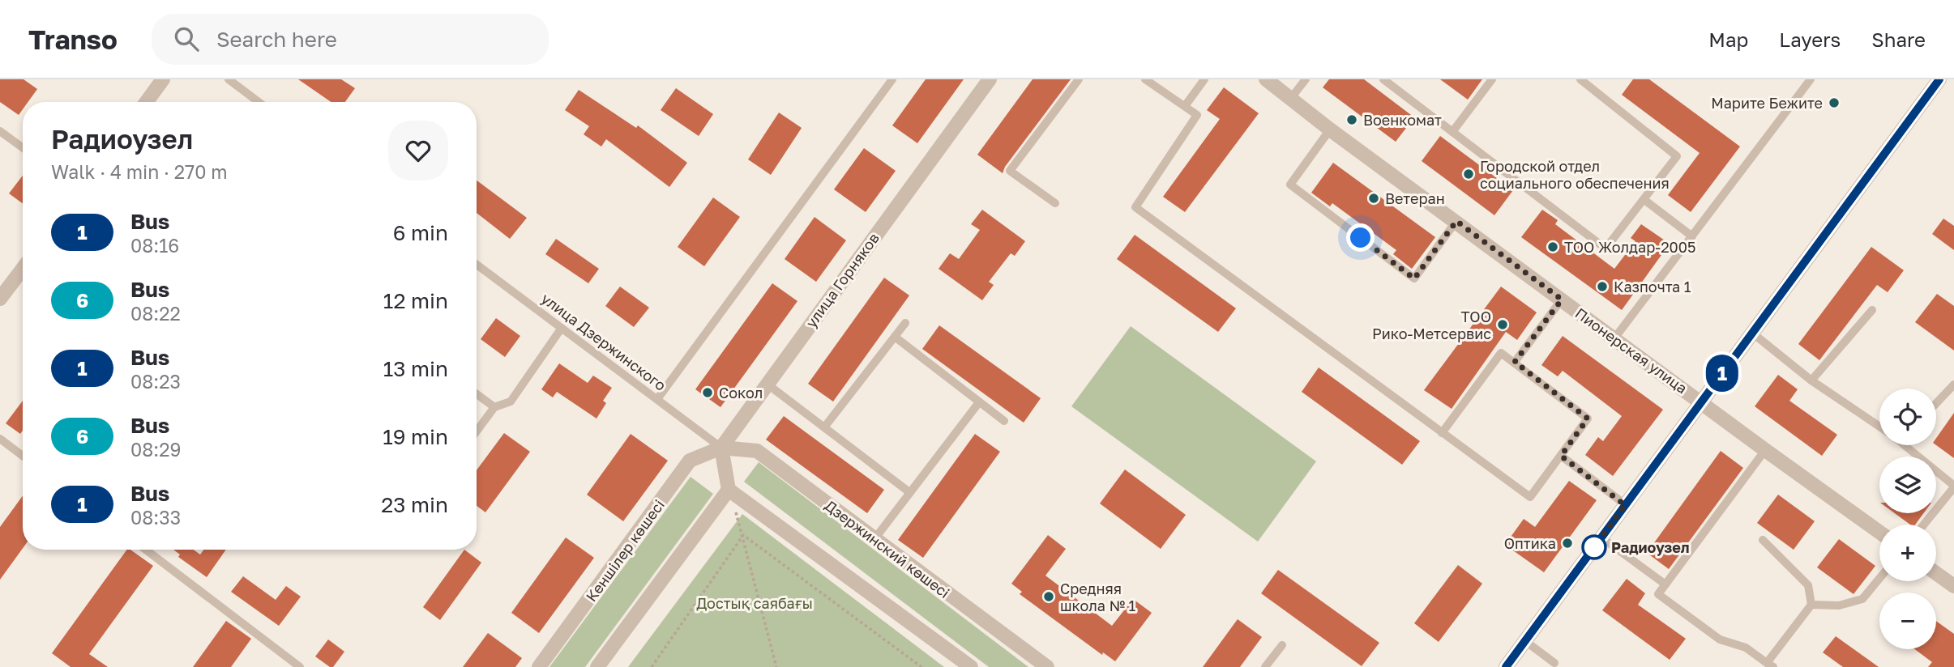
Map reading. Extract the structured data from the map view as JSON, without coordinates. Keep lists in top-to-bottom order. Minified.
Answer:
{"streets":{"street":["улица Горняков","Пионерская улица","Дзержинский көшесі","Кеншілер көшесі"],"lane":["улица Дзержинского"]},"crossings":[["улица Горняков","улица Дзержинского"],["улица Горняков","Дзержинский көшесі"],["улица Горняков","Кеншілер көшесі"],["улица Дзержинского","Дзержинский көшесі"],["улица Дзержинского","Кеншілер көшесі"],["Дзержинский көшесі","Кеншілер көшесі"]],"parks":["Достық саябағы"],"places":["Марите Бежите","Военкомат","Городской отдел социального обеспечения","Ветеран","ТОО Жолдар-2005","Казпочта 1","ТОО Рико-Метсервис","Сокол","Оптика","Радиоузел","Средняя школа № 1"],"lines":["bus line 1"],"page":{"header":"Transo","search":"Search here","nav":["Map","Layers","Share"],"on_map":"1","heading":["Радиоузел","Walk · 4 min · 270 m"],"list":[{"mark":"1","name":"Bus","note":"08:16","value":"6 min"},{"mark":"6","name":"Bus","note":"08:22","value":"12 min"},{"mark":"1","name":"Bus","note":"08:23","value":"13 min"},{"mark":"6","name":"Bus","note":"08:29","value":"19 min"},{"mark":"1","name":"Bus","note":"08:33","value":"23 min"}],"map_buttons":["+","−"]}}
